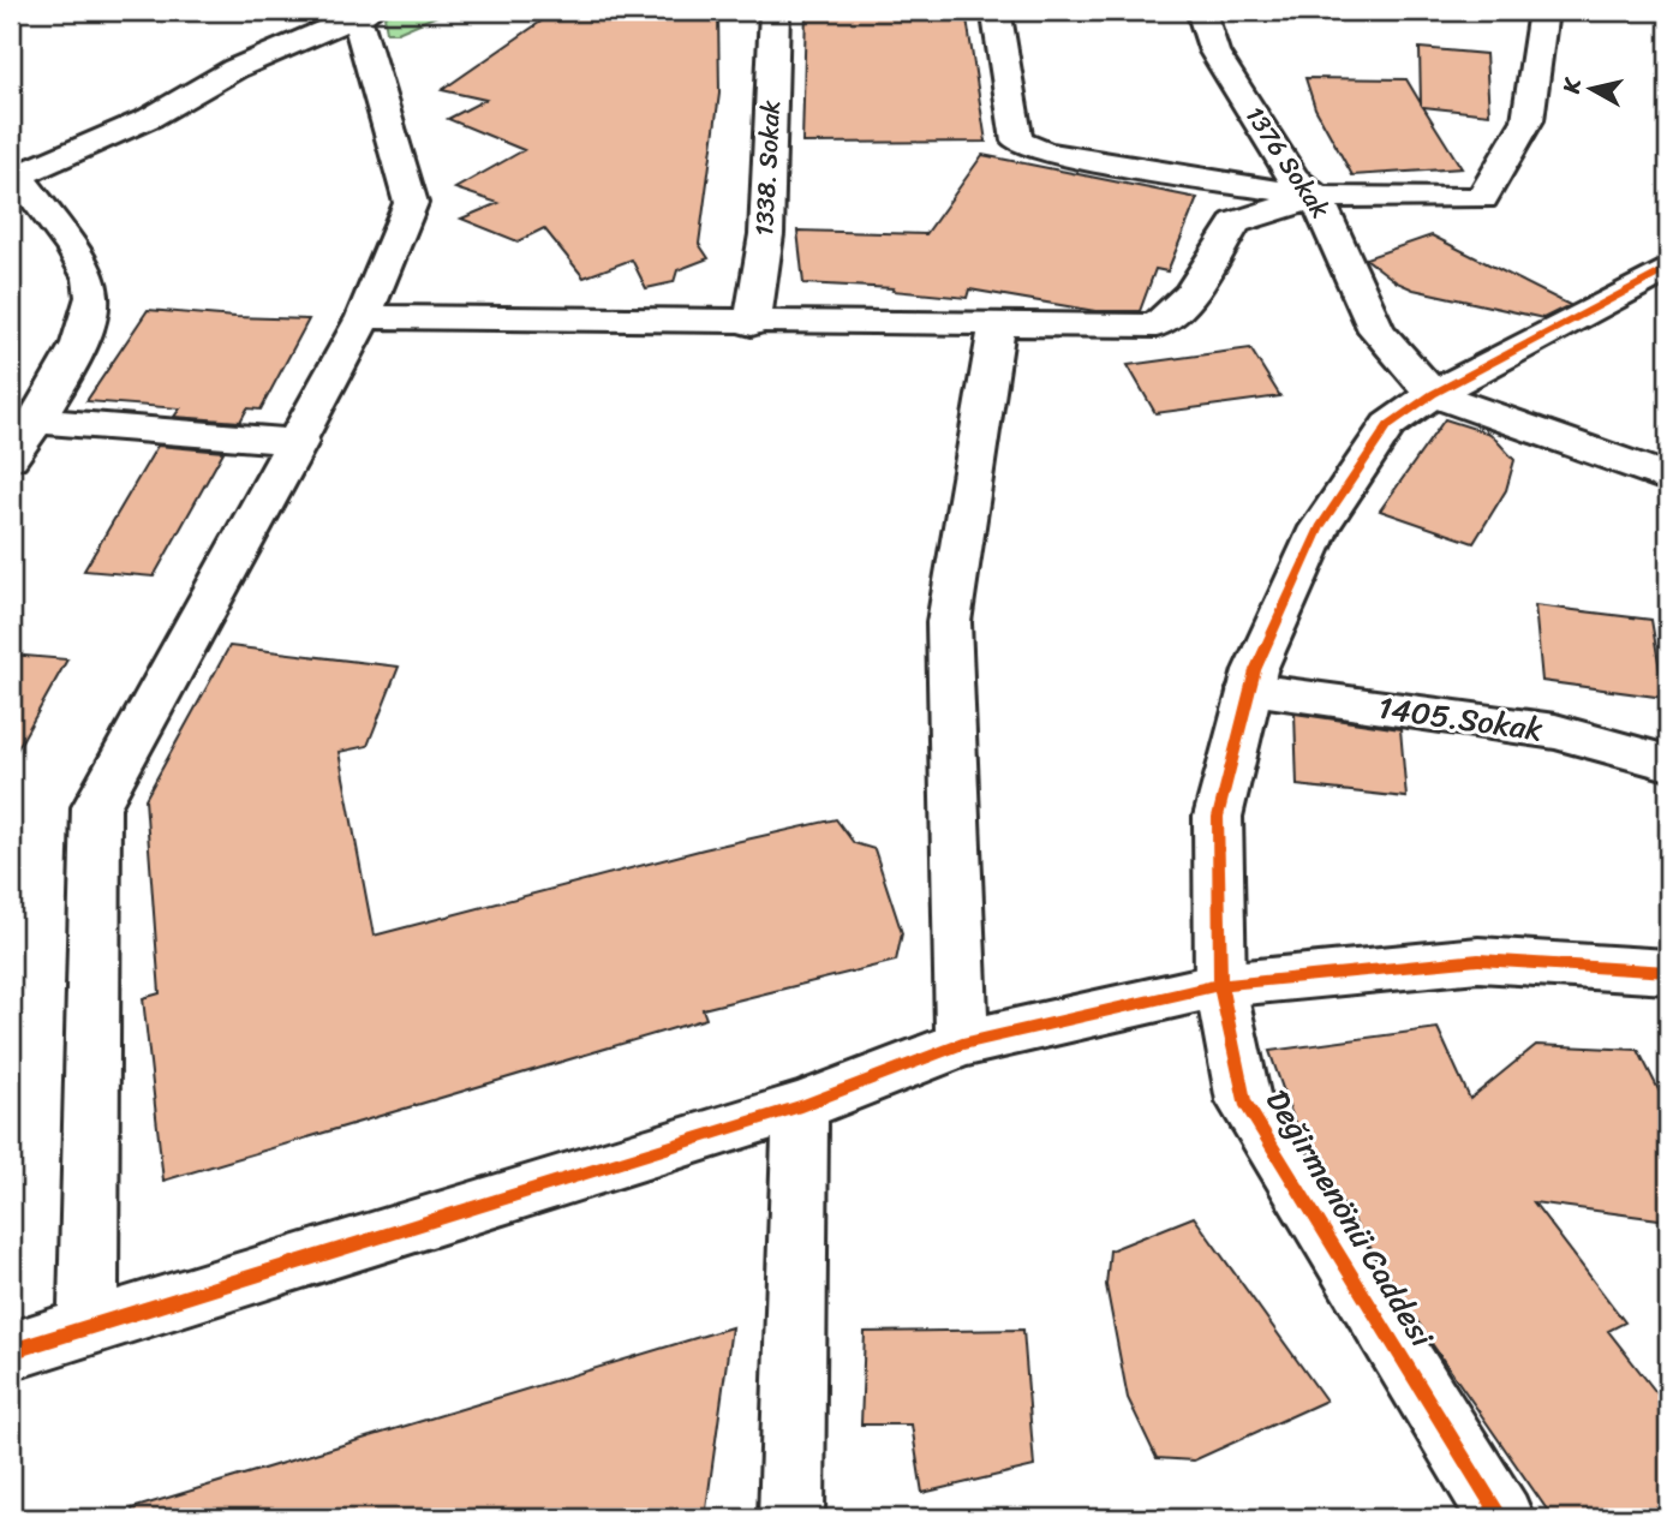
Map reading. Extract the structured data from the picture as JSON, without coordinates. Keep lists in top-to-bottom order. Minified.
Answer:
{"streets":{"street":["1376 Sokak","1338. Sokak","1405.Sokak","Değirmenönü Caddesi"]},"crossings":[["1376 Sokak","Değirmenönü Caddesi"],["1405.Sokak","Değirmenönü Caddesi"]],"north":"left"}
